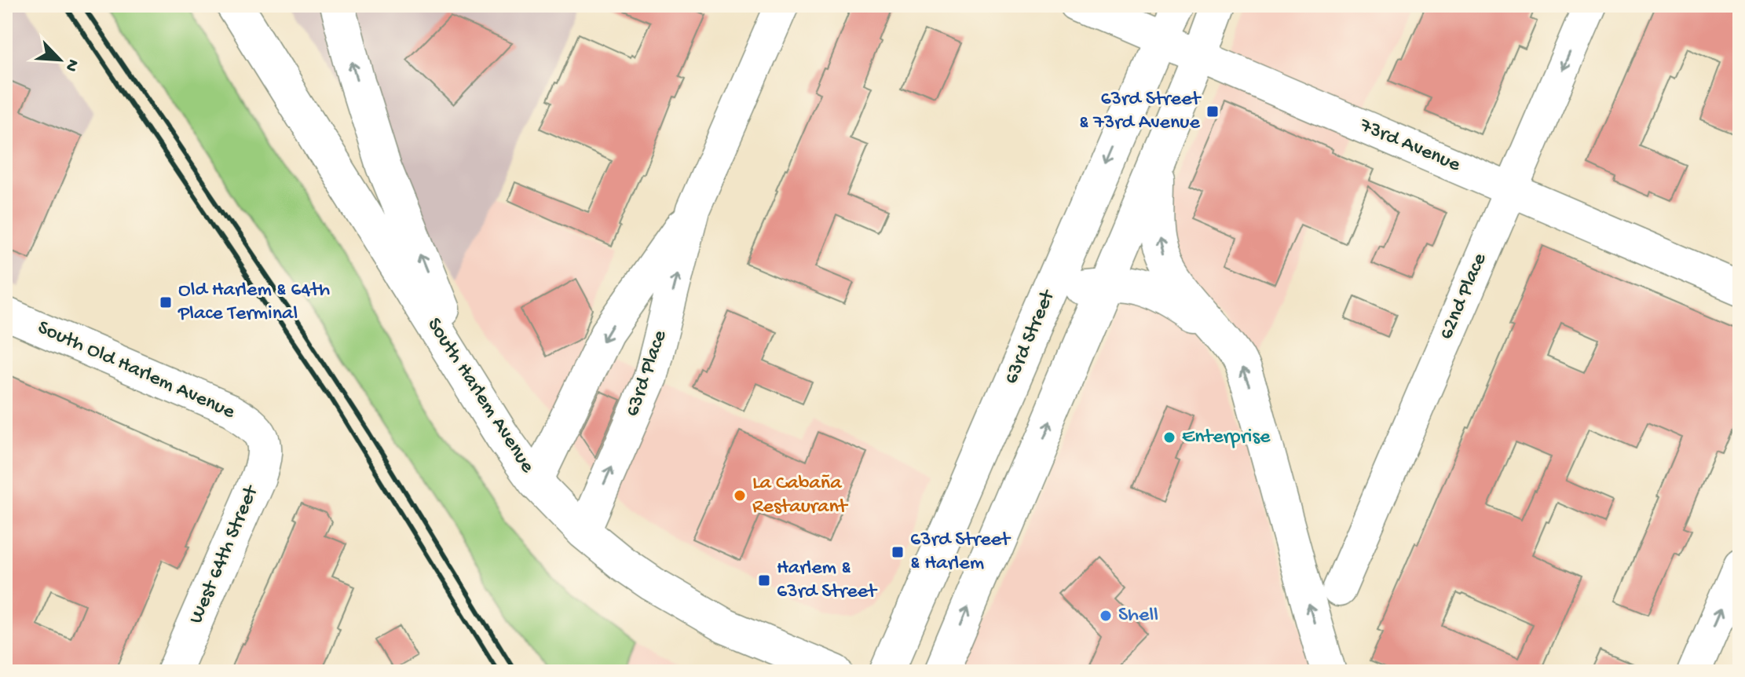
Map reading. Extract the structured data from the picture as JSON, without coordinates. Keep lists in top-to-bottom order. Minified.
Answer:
{"streets":{"main road":["63rd Street","South Harlem Avenue"],"street":["73rd Avenue","62nd Place","South Old Harlem Avenue","63rd Place","West 64th Street"]},"crossings":[["73rd Avenue","62nd Place"],["73rd Avenue","63rd Street"],["South Old Harlem Avenue","West 64th Street"],["63rd Place","South Harlem Avenue"]],"places":{"transit":["63rd Street & 73rd Avenue","Old Harlem & 64th Place Terminal","63rd Street & Harlem","Harlem & 63rd Street"],"other":["Enterprise","La Cabaña Restaurant","Shell"]},"north":"bottom right"}
